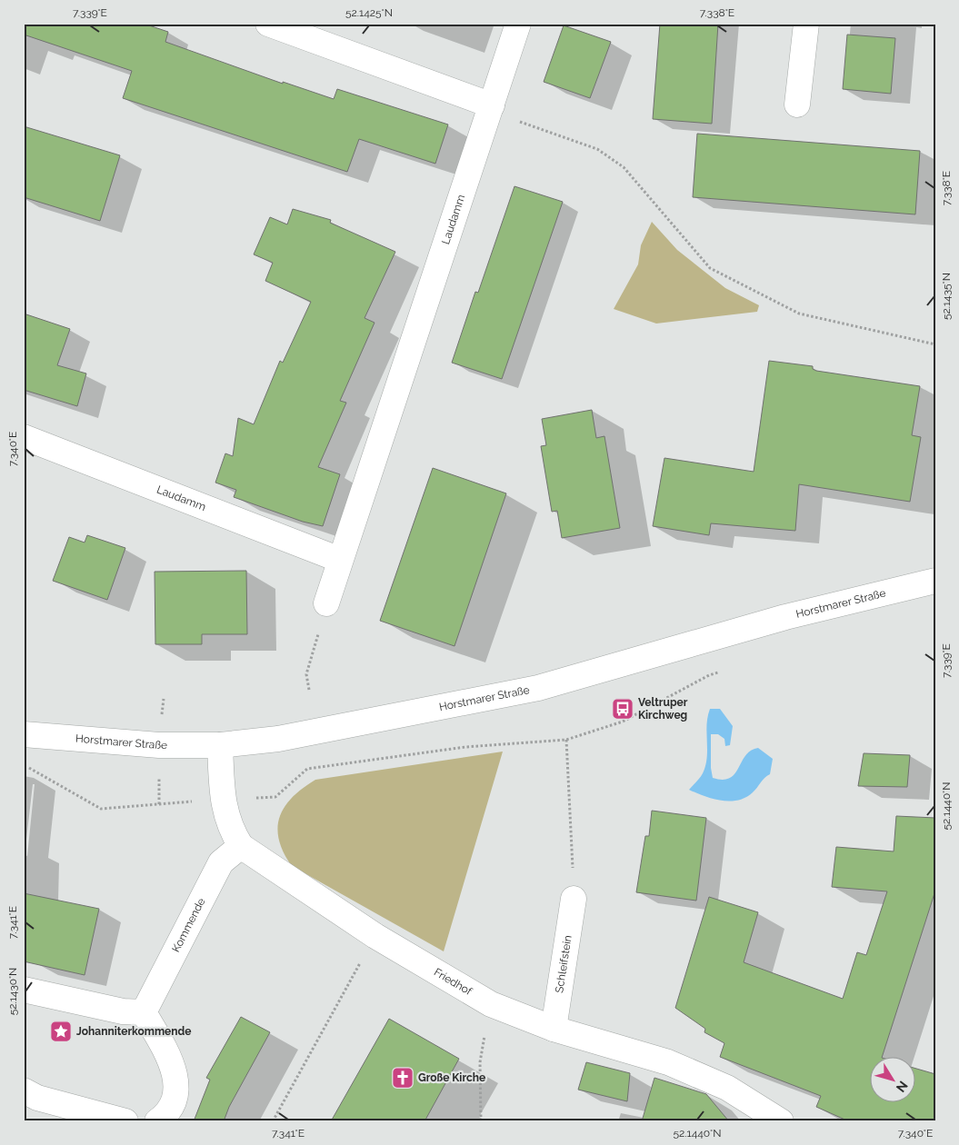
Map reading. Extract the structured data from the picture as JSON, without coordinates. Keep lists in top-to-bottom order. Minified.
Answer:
{"streets":{"street":["Laudamm","Horstmarer Straße","Kommende","Schleifstein","Friedhof"]},"crossings":[["Horstmarer Straße","Friedhof"],["Kommende","Friedhof"],["Schleifstein","Friedhof"]],"places":{"bus stop":["Veltruper Kirchweg"],"place":["Johanniterkommende"],"church":["Große Kirche"]},"north":"bottom right","coordinates":["7.339°E","52.1425°N","7.338°E","52.1435°N","7.340°E","52.1440°N","7.341°E","52.1430°N"]}
